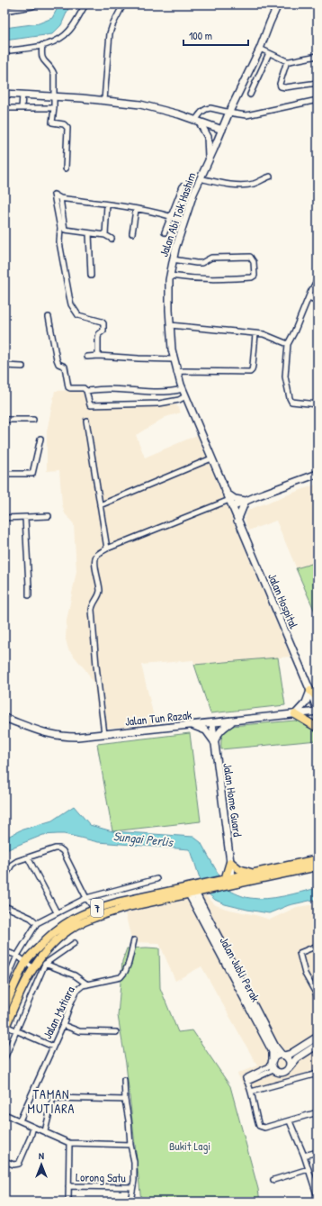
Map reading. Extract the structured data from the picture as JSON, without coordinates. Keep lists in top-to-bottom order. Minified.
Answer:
{"streets":{"main road":["Jalan Abi Tok Hashim","Jalan Hospital","Jalan Tun Razak","Jalan Home Guard","7","Jalan Jubli Perak"],"street":["Jalan Mutiara","Lorong Satu"]},"crossings":[["Jalan Abi Tok Hashim","Jalan Hospital"],["Jalan Hospital","Jalan Tun Razak"],["Jalan Tun Razak","Jalan Home Guard"],["7","Jalan Jubli Perak"]],"districts":["TAMAN MUTIARA"],"water":["Sungai Perlis"],"parks":["Bukit Lagi"],"scale_bar":"100 m","north":"top"}
